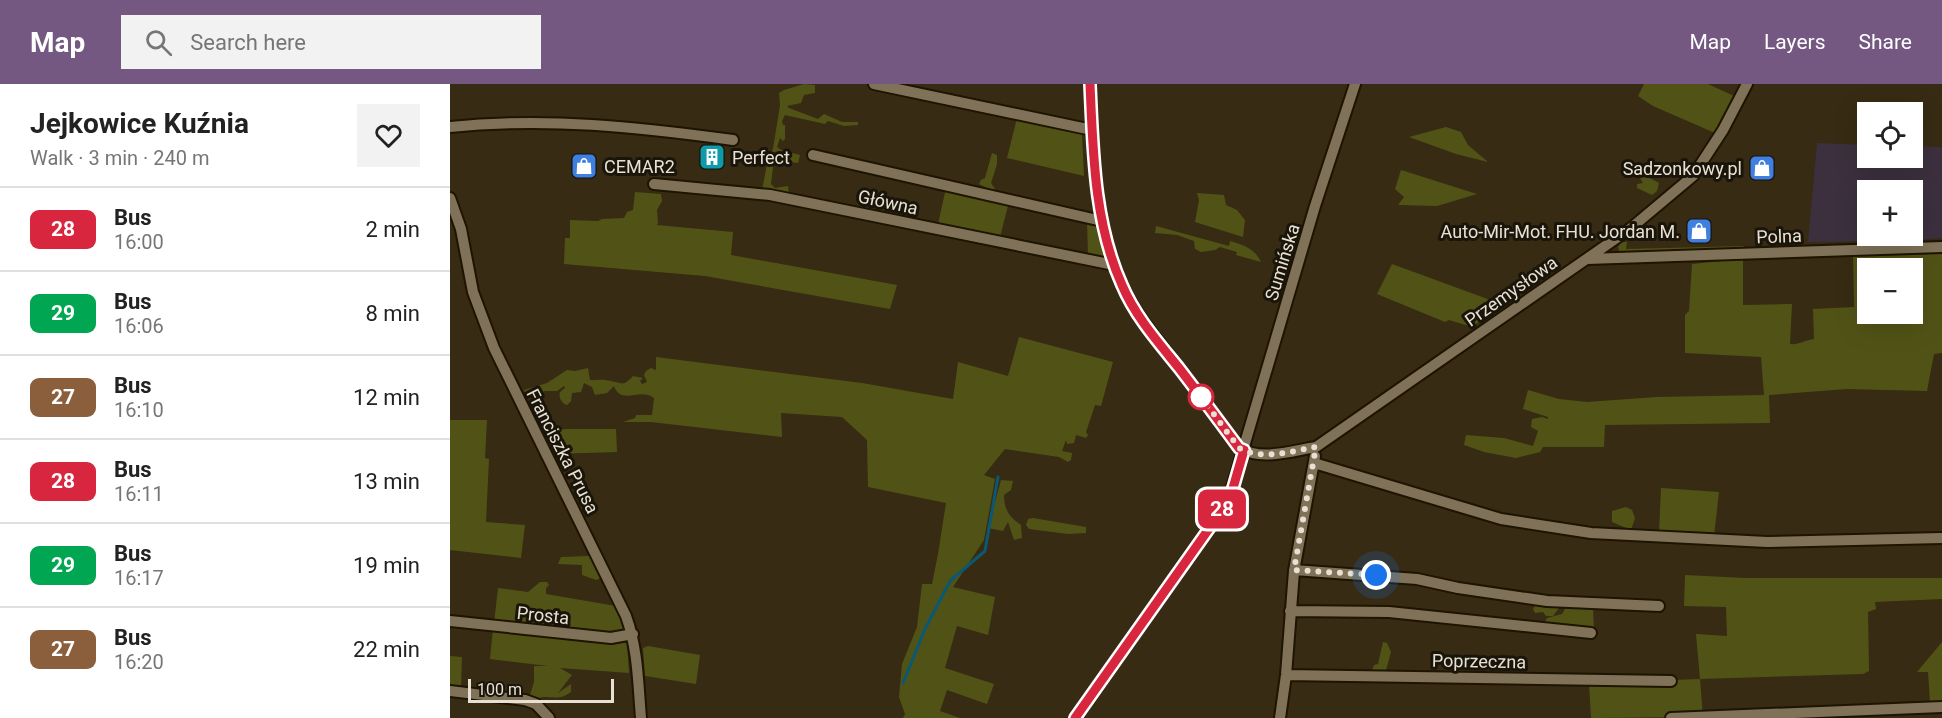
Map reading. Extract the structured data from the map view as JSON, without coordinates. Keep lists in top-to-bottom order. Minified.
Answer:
{"streets":{"street":["Główna","Polna","Sumińska","Przemysłowa","Franciszka Prusa","Prosta","Poprzeczna"]},"crossings":[["Polna","Przemysłowa"],["Sumińska","Przemysłowa"],["Franciszka Prusa","Prosta"]],"places":{"building":["Perfect"],"shop":["CEMAR2","Sadzonkowy.pl","Auto-Mir-Mot. FHU. Jordan M."]},"lines":["bus line 28"],"scale_bar":"100 m","page":{"header":"Map","search":"Search here","nav":["Map","Layers","Share"],"heading":["Jejkowice Kuźnia","Walk · 3 min · 240 m"],"on_map":"28","map_buttons":["+","−"],"list":[{"mark":"28","name":"Bus","note":"16:00","value":"2 min"},{"mark":"29","name":"Bus","note":"16:06","value":"8 min"},{"mark":"27","name":"Bus","note":"16:10","value":"12 min"},{"mark":"28","name":"Bus","note":"16:11","value":"13 min"},{"mark":"29","name":"Bus","note":"16:17","value":"19 min"},{"mark":"27","name":"Bus","note":"16:20","value":"22 min"}],"scale":"100 m"}}
